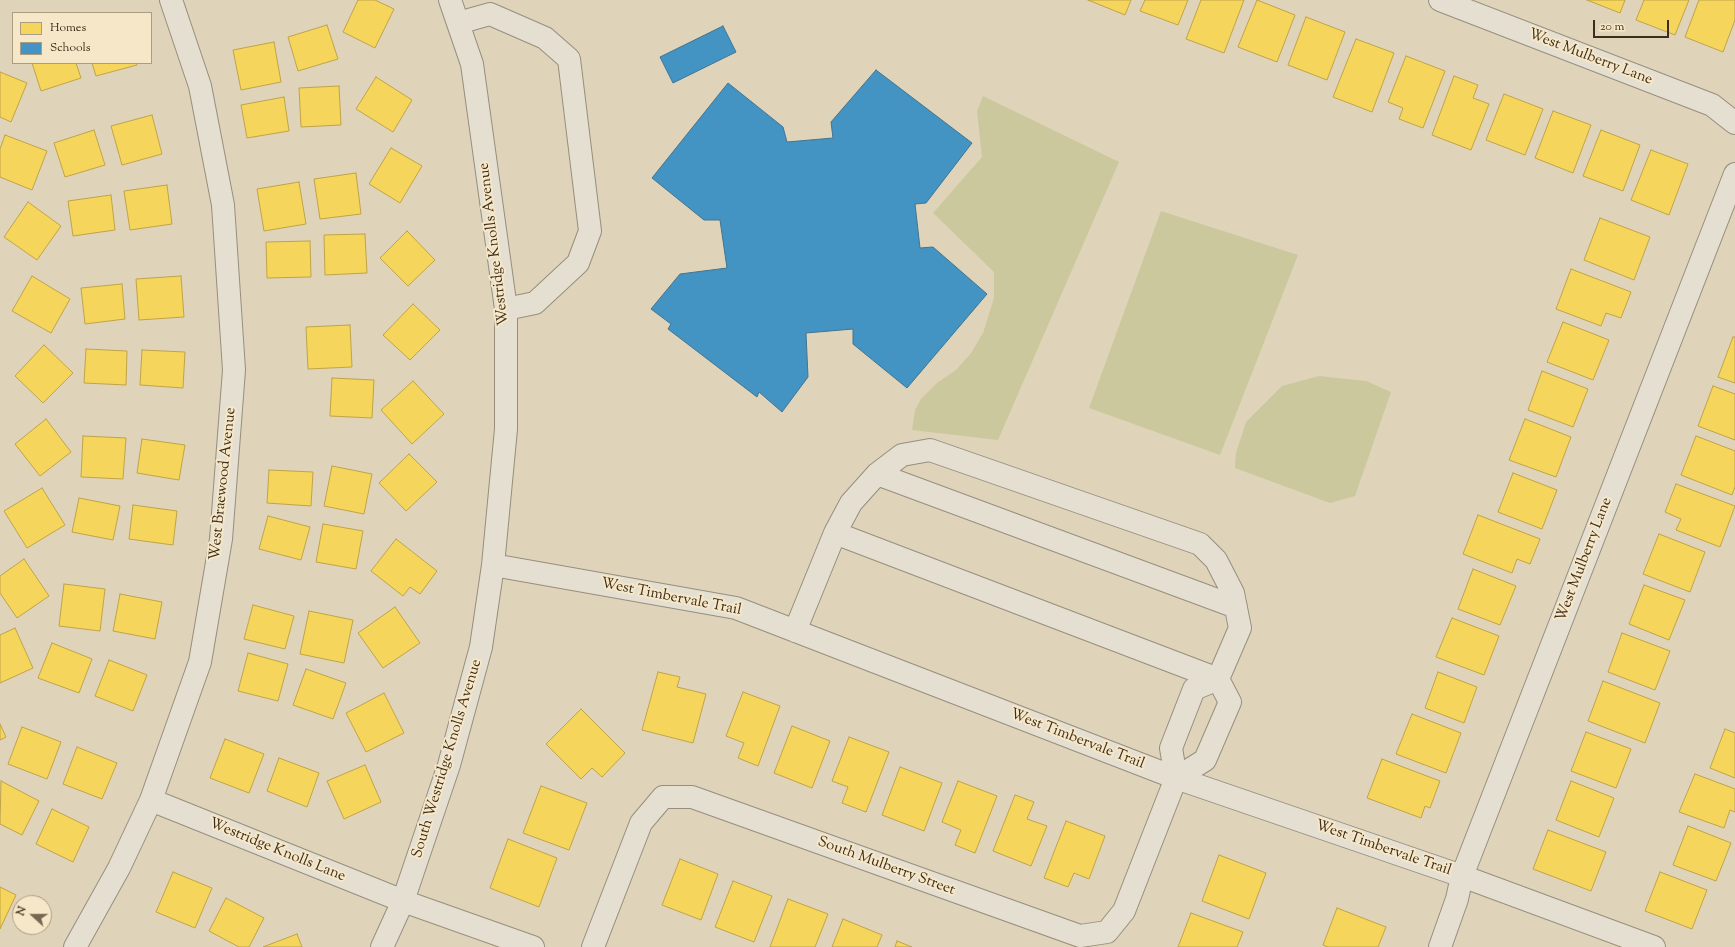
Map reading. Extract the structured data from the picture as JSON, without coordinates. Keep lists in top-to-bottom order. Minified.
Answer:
{"streets":{"street":["West Mulberry Lane","Westridge Knolls Avenue","West Braewood Avenue","West Timbervale Trail","South Westridge Knolls Avenue","Westridge Knolls Lane","South Mulberry Street"]},"crossings":[["West Mulberry Lane","West Timbervale Trail"],["Westridge Knolls Avenue","West Timbervale Trail"],["Westridge Knolls Avenue","South Westridge Knolls Avenue"],["West Braewood Avenue","Westridge Knolls Lane"],["West Timbervale Trail","South Westridge Knolls Avenue"],["West Timbervale Trail","South Mulberry Street"],["South Westridge Knolls Avenue","Westridge Knolls Lane"]],"legend":["Homes","Schools"],"scale_bar":"20 m","north":"left"}
